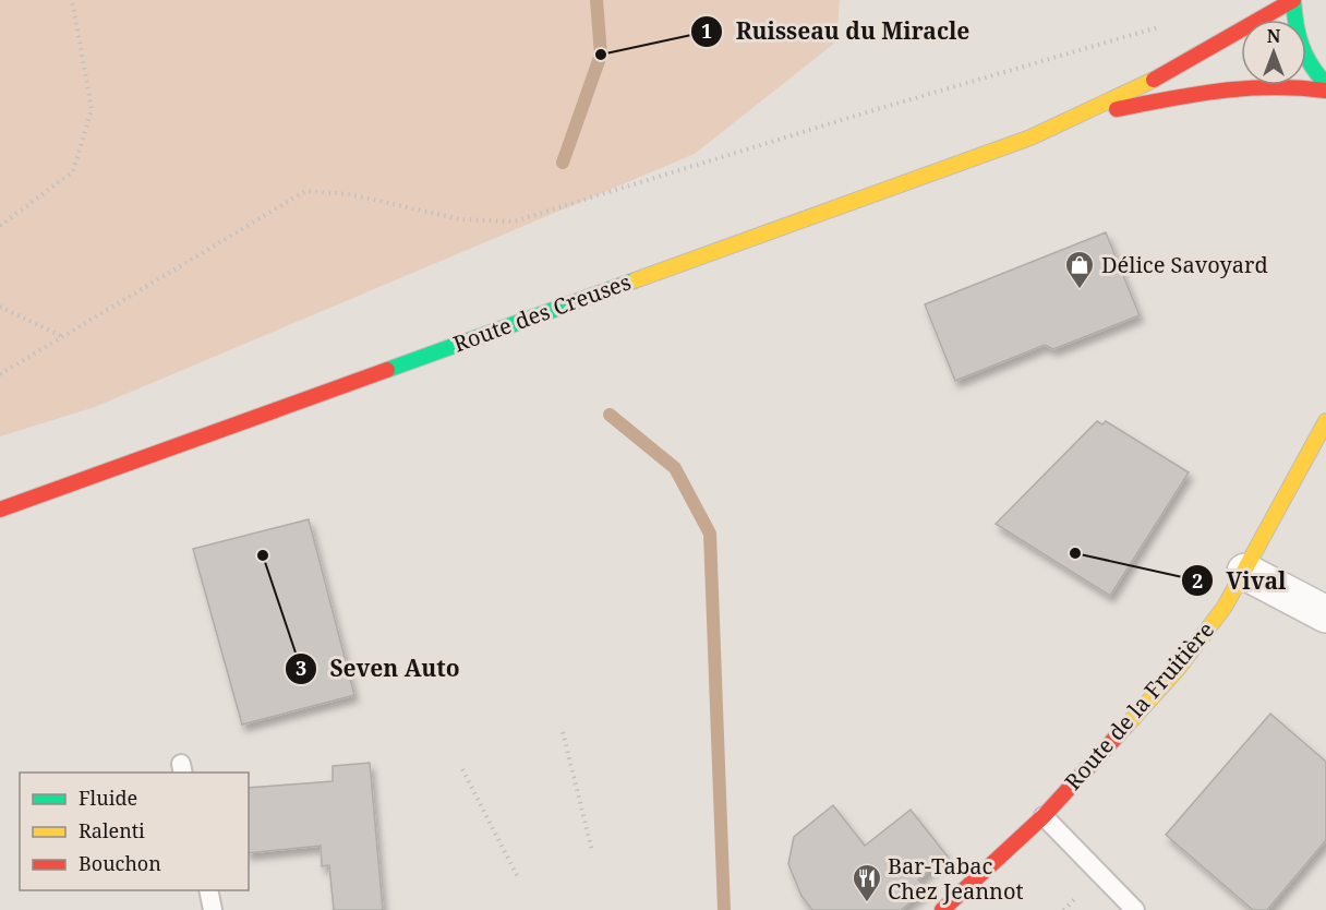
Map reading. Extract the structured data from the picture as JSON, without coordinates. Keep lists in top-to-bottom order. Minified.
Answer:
{"streets":{"main road":["Route des Creuses","Route de la Fruitière"]},"places":{"other":["Ruisseau du Miracle","Vival","Seven Auto"],"shop":["Délice Savoyard"],"restaurant":["Bar-Tabac Chez Jeannot"]},"legend":["Fluide","Ralenti","Bouchon"],"north":"top"}
